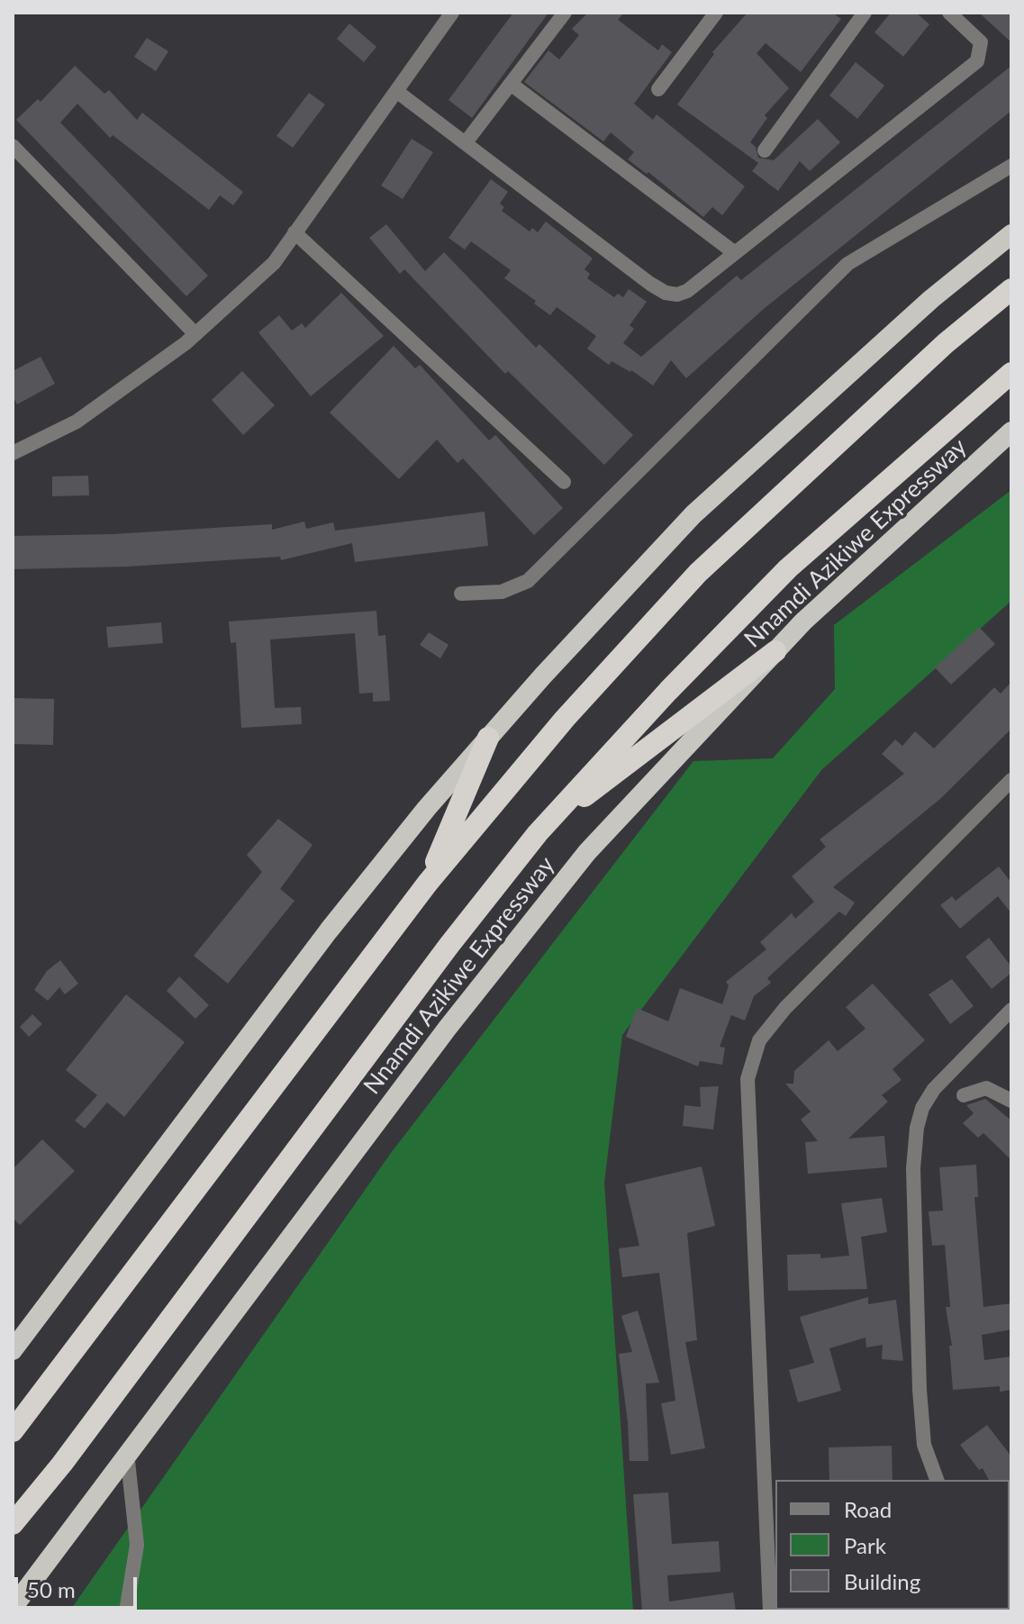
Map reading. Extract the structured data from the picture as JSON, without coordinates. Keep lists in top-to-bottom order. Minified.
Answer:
{"streets":{"highway":["Nnamdi Azikiwe Expressway"]},"legend":["Road","Park","Building"],"scale_bar":"50 m"}
